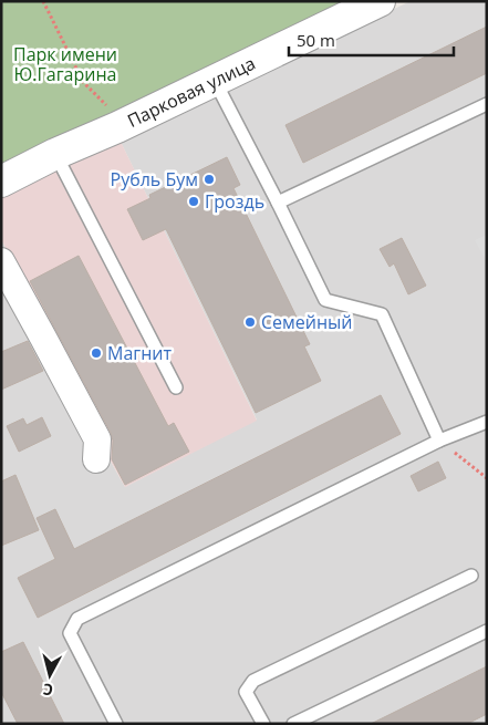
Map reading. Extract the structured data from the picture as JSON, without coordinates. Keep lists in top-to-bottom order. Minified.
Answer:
{"streets":{"street":["Парковая улица"]},"parks":["Парк имени Ю.Гагарина"],"places":["Рубль Бум","Гроздь","Семейный","Магнит"],"scale_bar":"50 m","north":"bottom"}
